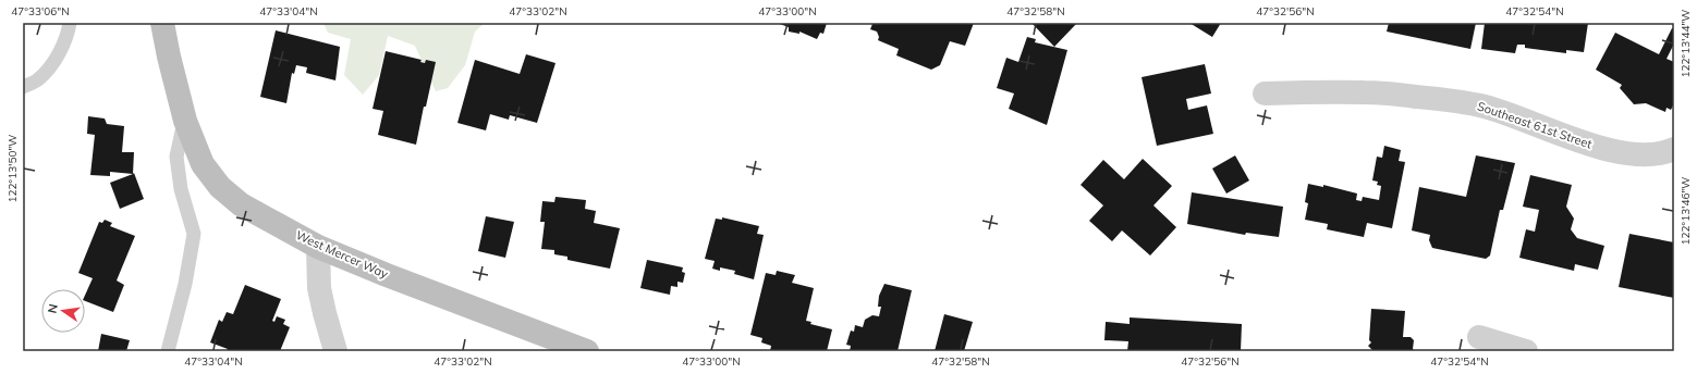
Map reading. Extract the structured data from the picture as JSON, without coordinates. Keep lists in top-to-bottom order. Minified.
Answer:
{"streets":{"street":["Southeast 61st Street","West Mercer Way"]},"north":"left","coordinates":["47°33'06\"N","47°33'04\"N","47°33'02\"N","47°33'00\"N","47°32'58\"N","47°32'56\"N","47°32'54\"N","122°13'44\"W","122°13'50\"W","122°13'46\"W"]}
